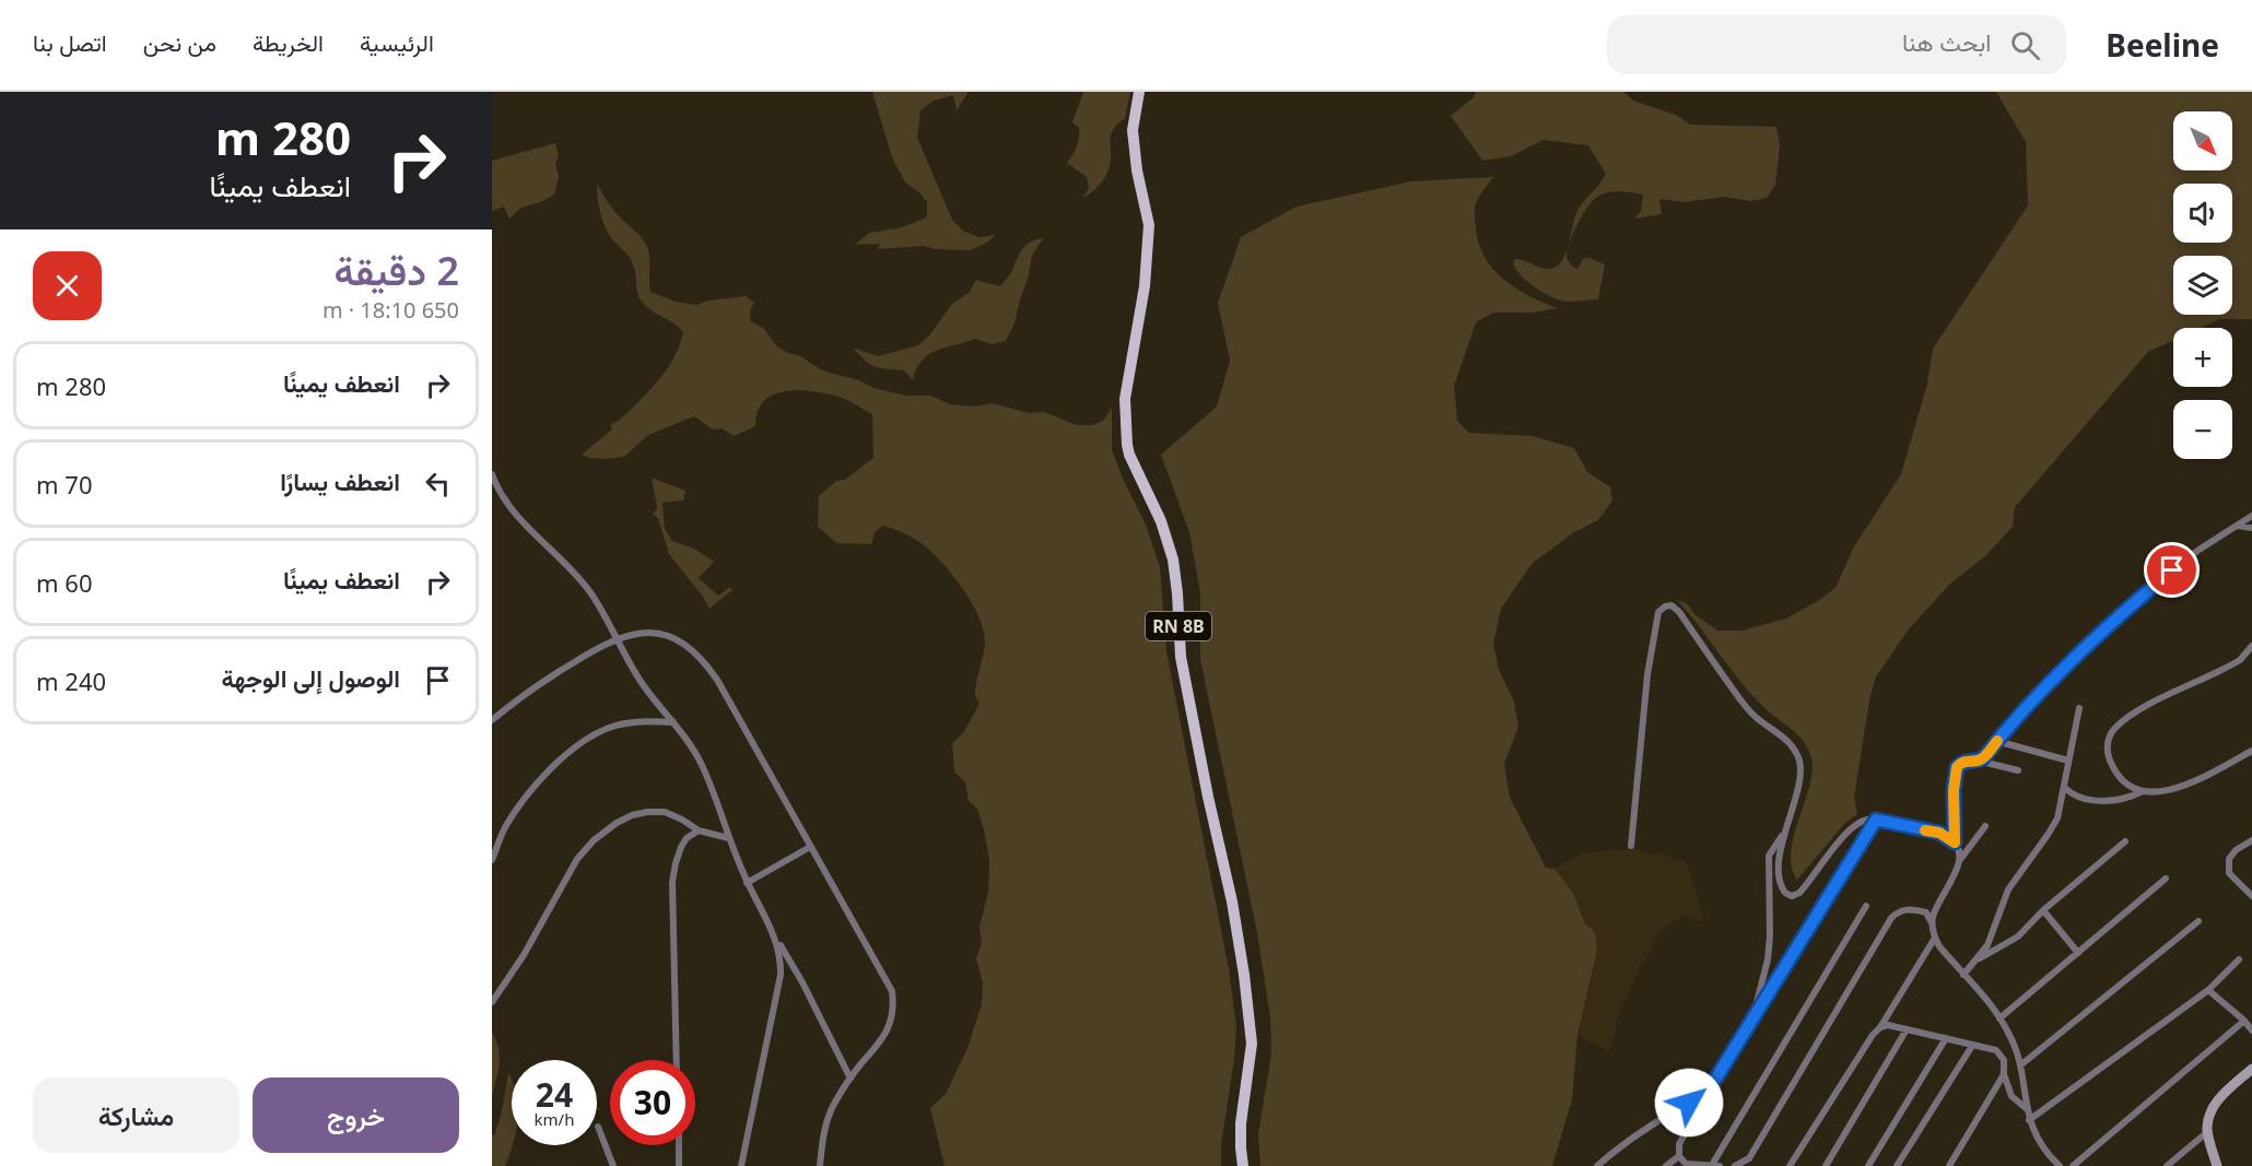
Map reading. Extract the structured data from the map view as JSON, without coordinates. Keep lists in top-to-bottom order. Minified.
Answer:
{"streets":{"main road":["RN 8B"]},"north":"bottom right","page":{"header":"Beeline","search":"ابحث هنا","nav":["الرئيسية","الخريطة","من نحن","اتصل بنا"],"turn":["280 m","انعطف يمينًا"],"map_buttons":["+","−"],"heading":["2 دقيقة","650 m · 18:10"],"list":[{"name":"انعطف يمينًا","value":"280 m"},{"name":"انعطف يسارًا","value":"70 m"},{"name":"انعطف يمينًا","value":"60 m"},{"name":"الوصول إلى الوجهة","value":"240 m"}],"speed":"24 km/h","limit":"30","buttons":["خروج","مشاركة"]}}
